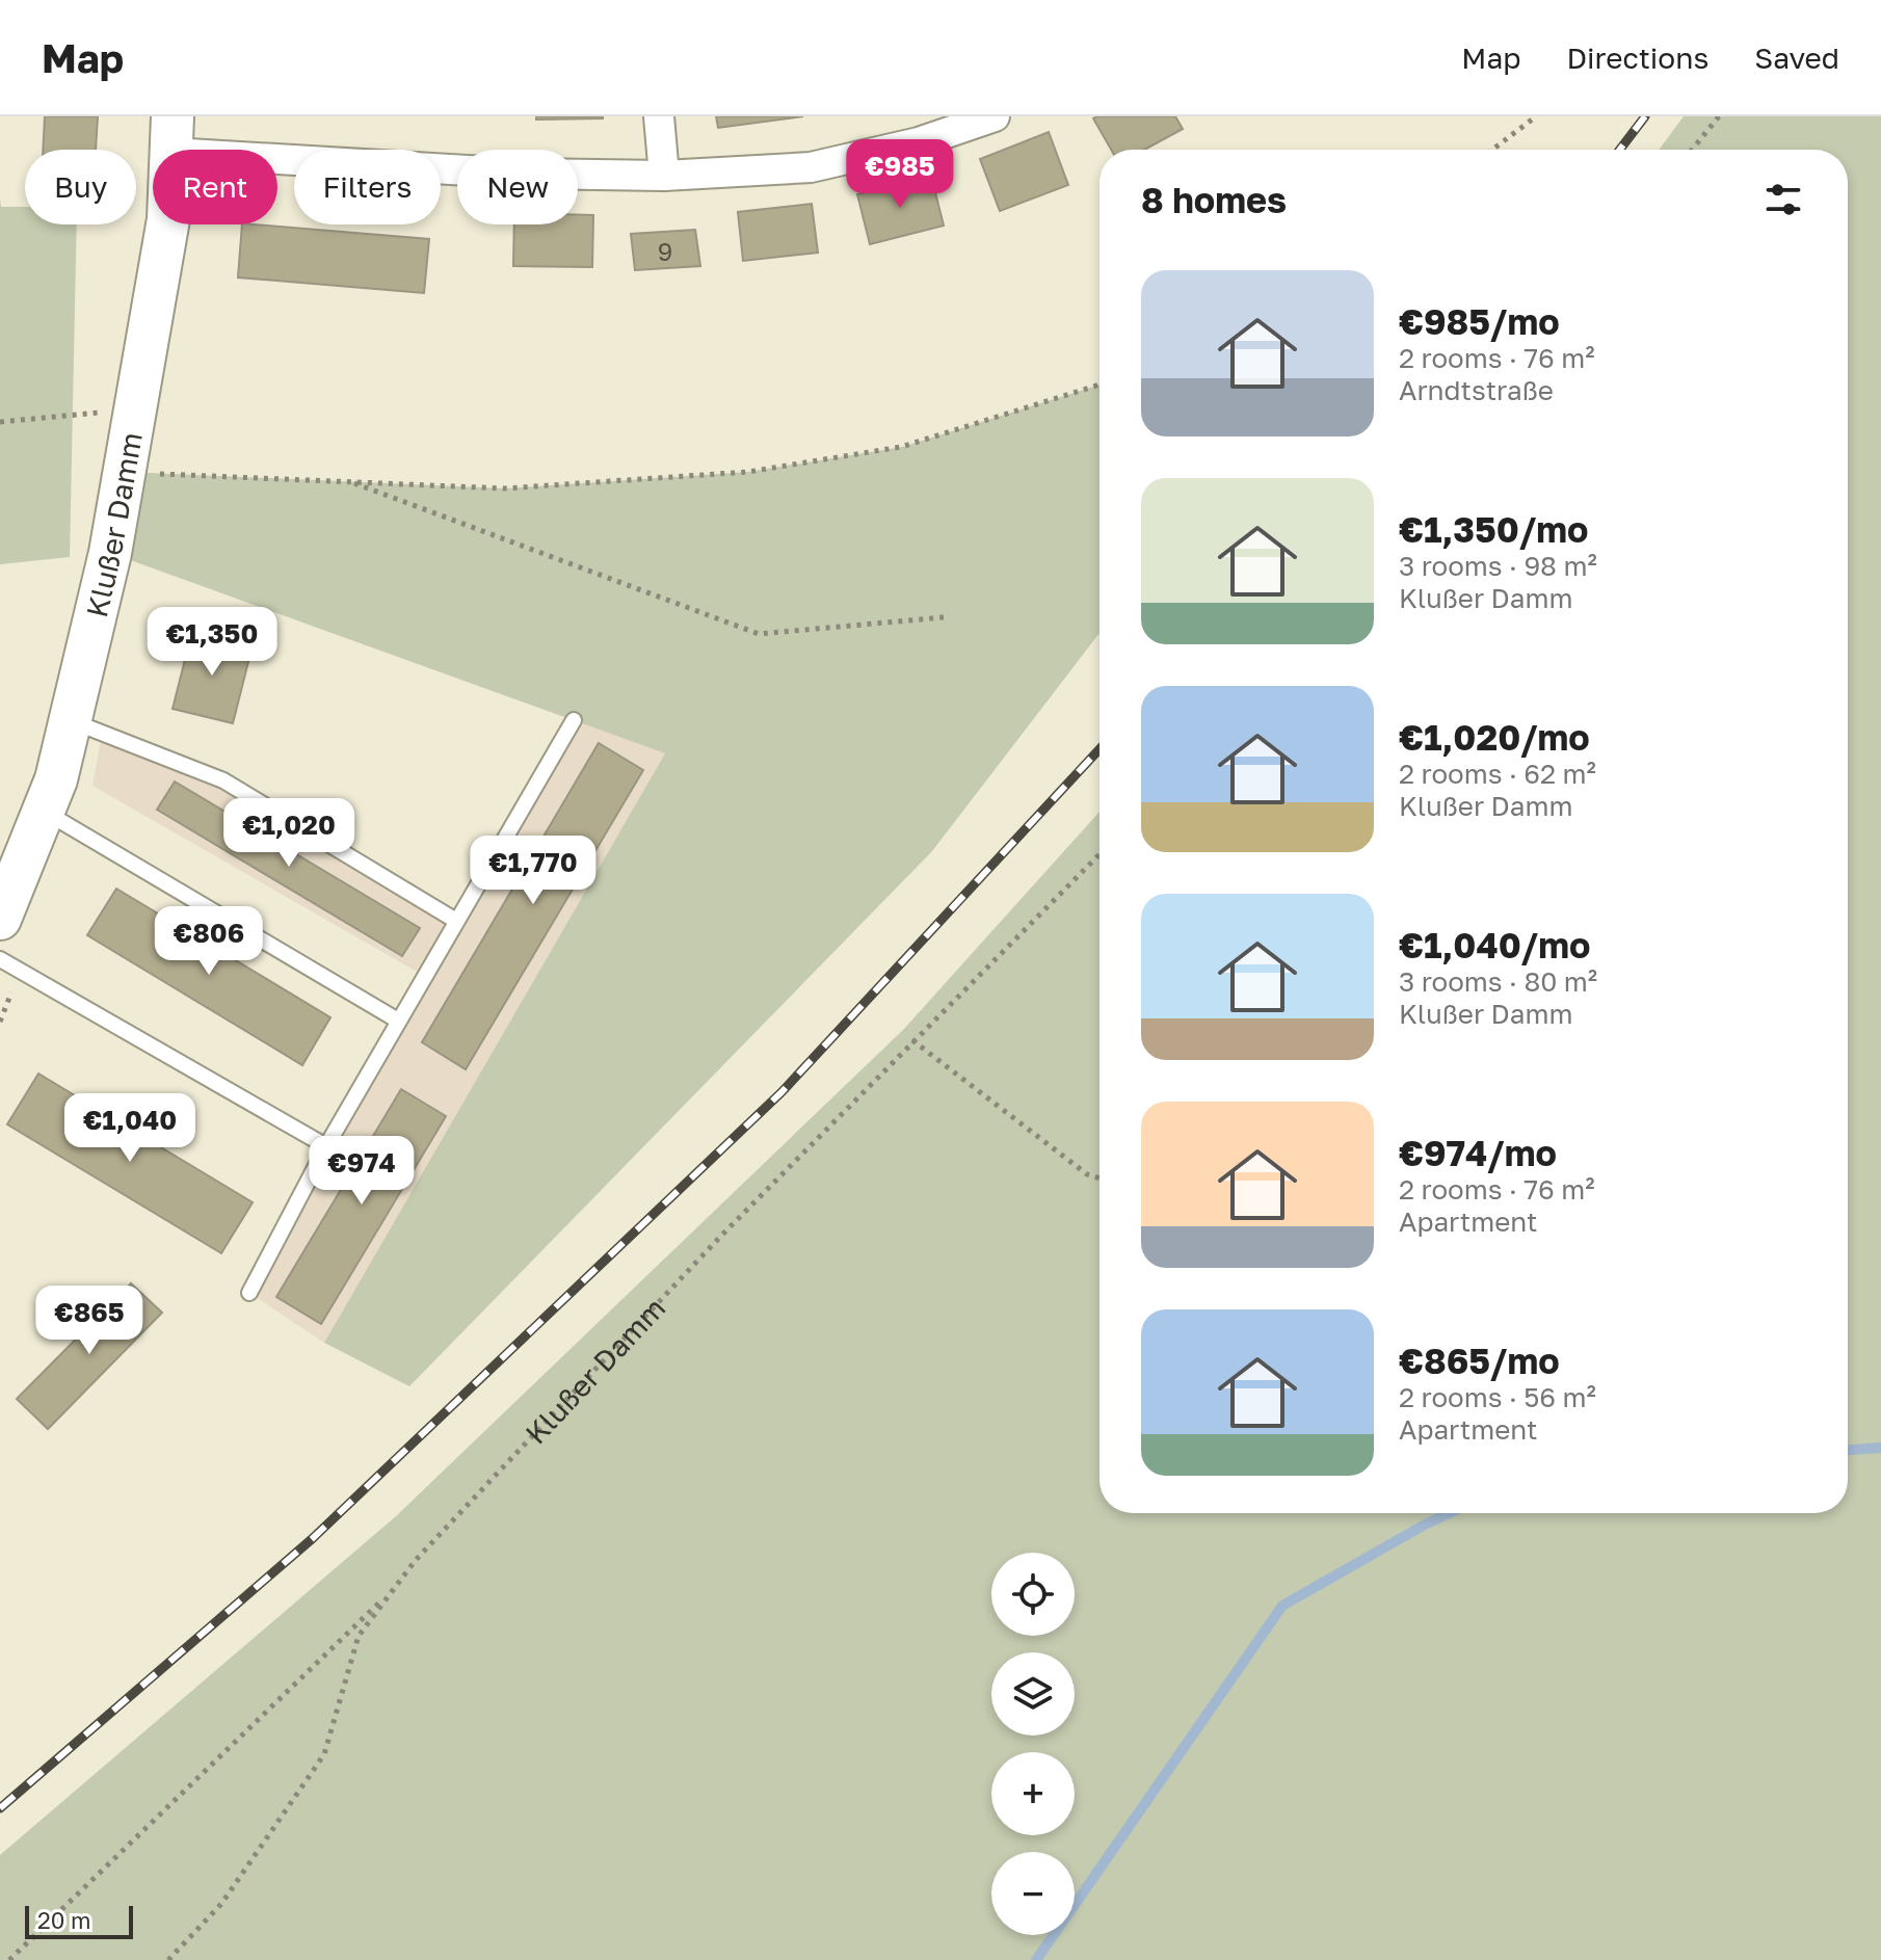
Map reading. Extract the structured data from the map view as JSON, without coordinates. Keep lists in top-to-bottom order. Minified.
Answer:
{"streets":{"main road":["Klußer Damm"]},"house_numbers":["9"],"scale_bar":"20 m","page":{"header":"Map","nav":["Map","Directions","Saved"],"price":["€985","€1,350","€1,020","€1,770","€806","€1,040","€974","€865"],"chip":["Buy","Rent","Filters","New"],"heading":"8 homes","list":[{"name":"€985/mo","note":"2 rooms · 76 m² · Arndtstraße"},{"name":"€1,350/mo","note":"3 rooms · 98 m² · Klußer Damm"},{"name":"€1,020/mo","note":"2 rooms · 62 m² · Klußer Damm"},{"name":"€1,040/mo","note":"3 rooms · 80 m² · Klußer Damm"},{"name":"€974/mo","note":"2 rooms · 76 m² · Apartment"},{"name":"€865/mo","note":"2 rooms · 56 m² · Apartment"}],"map_buttons":["+","−"],"scale":"20 m"}}
